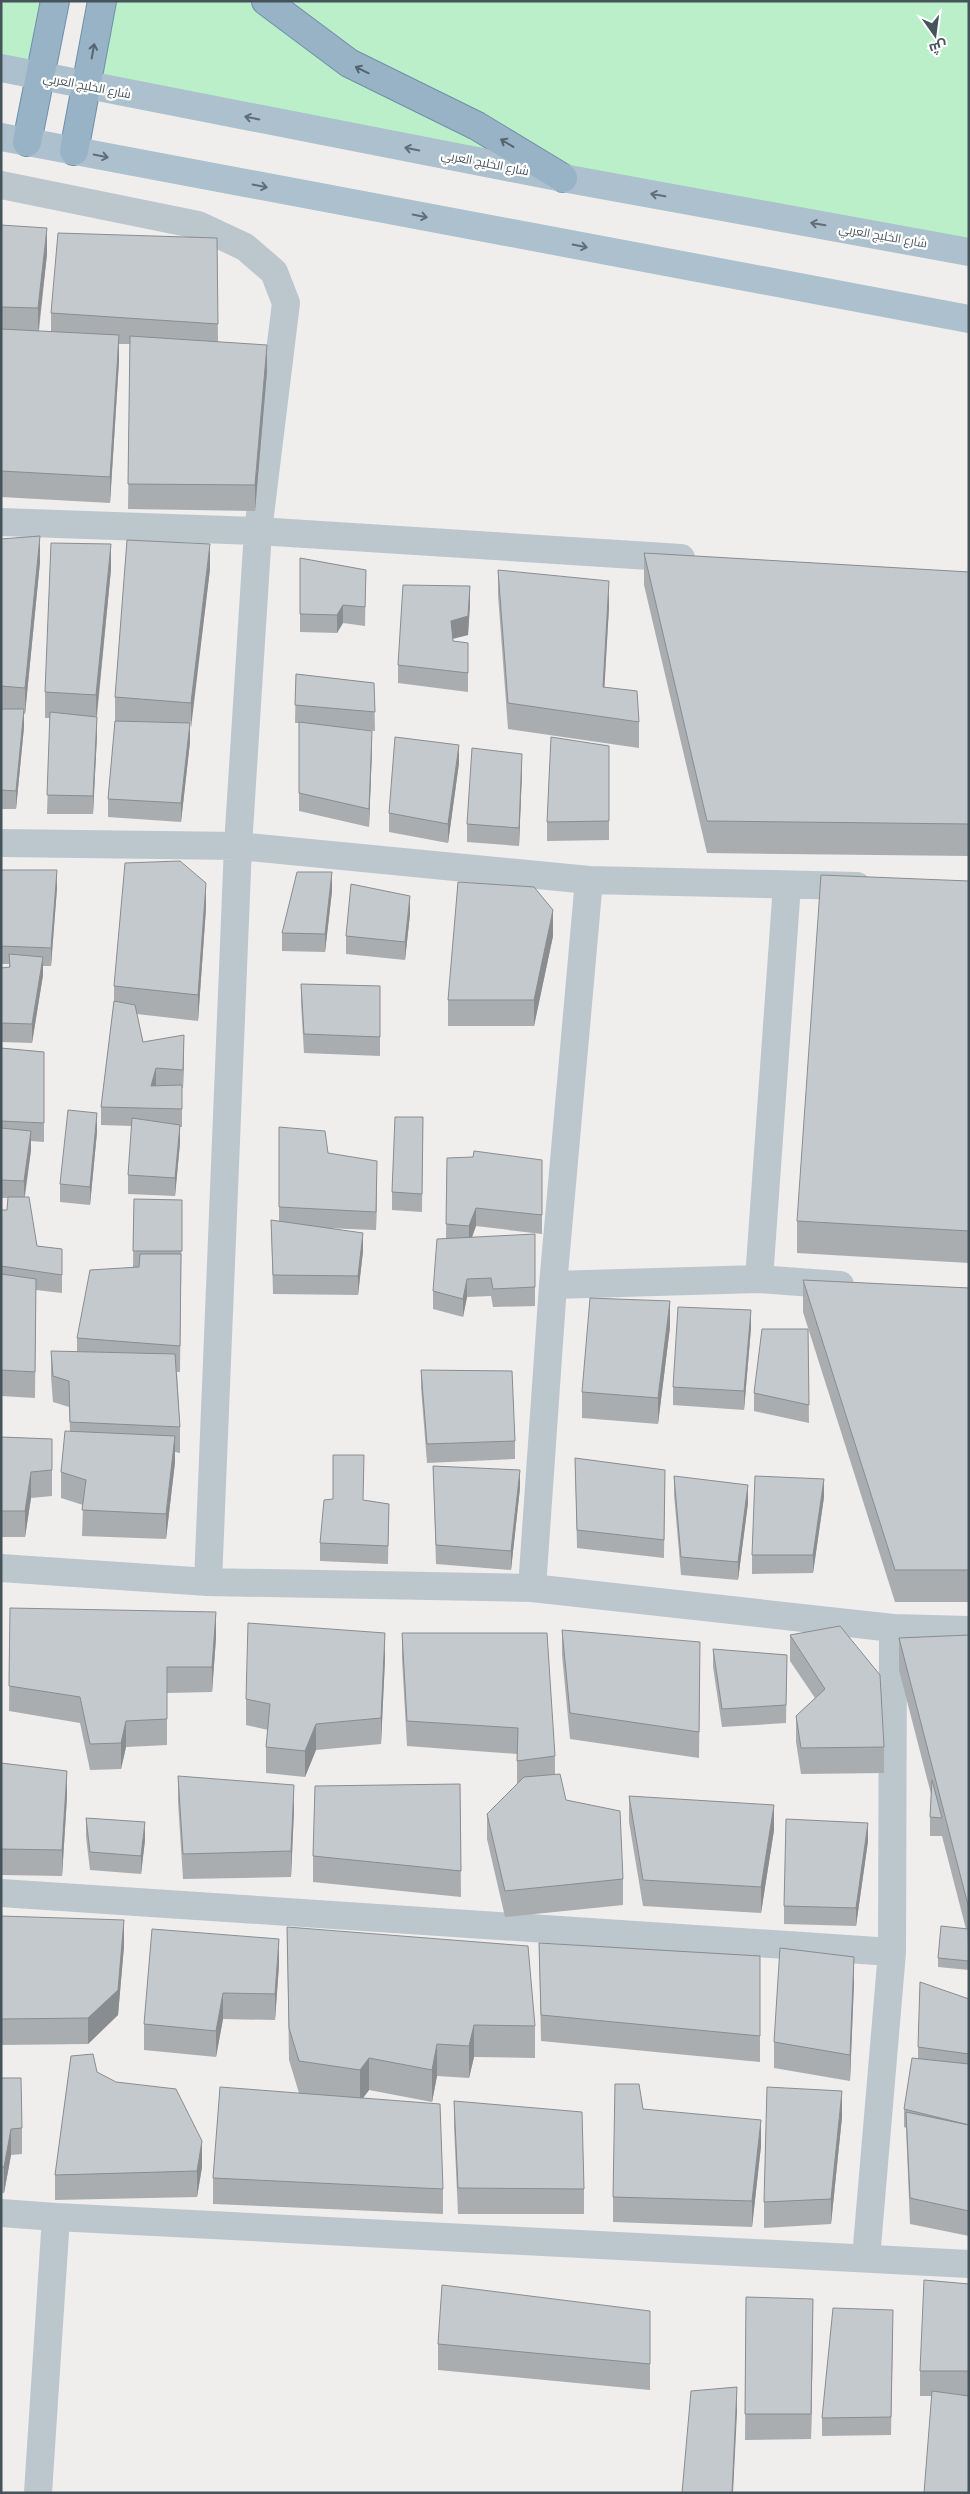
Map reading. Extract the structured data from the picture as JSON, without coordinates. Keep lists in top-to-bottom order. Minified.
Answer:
{"streets":{"main road":["شارع الخليج العربي"]},"north":"bottom"}
